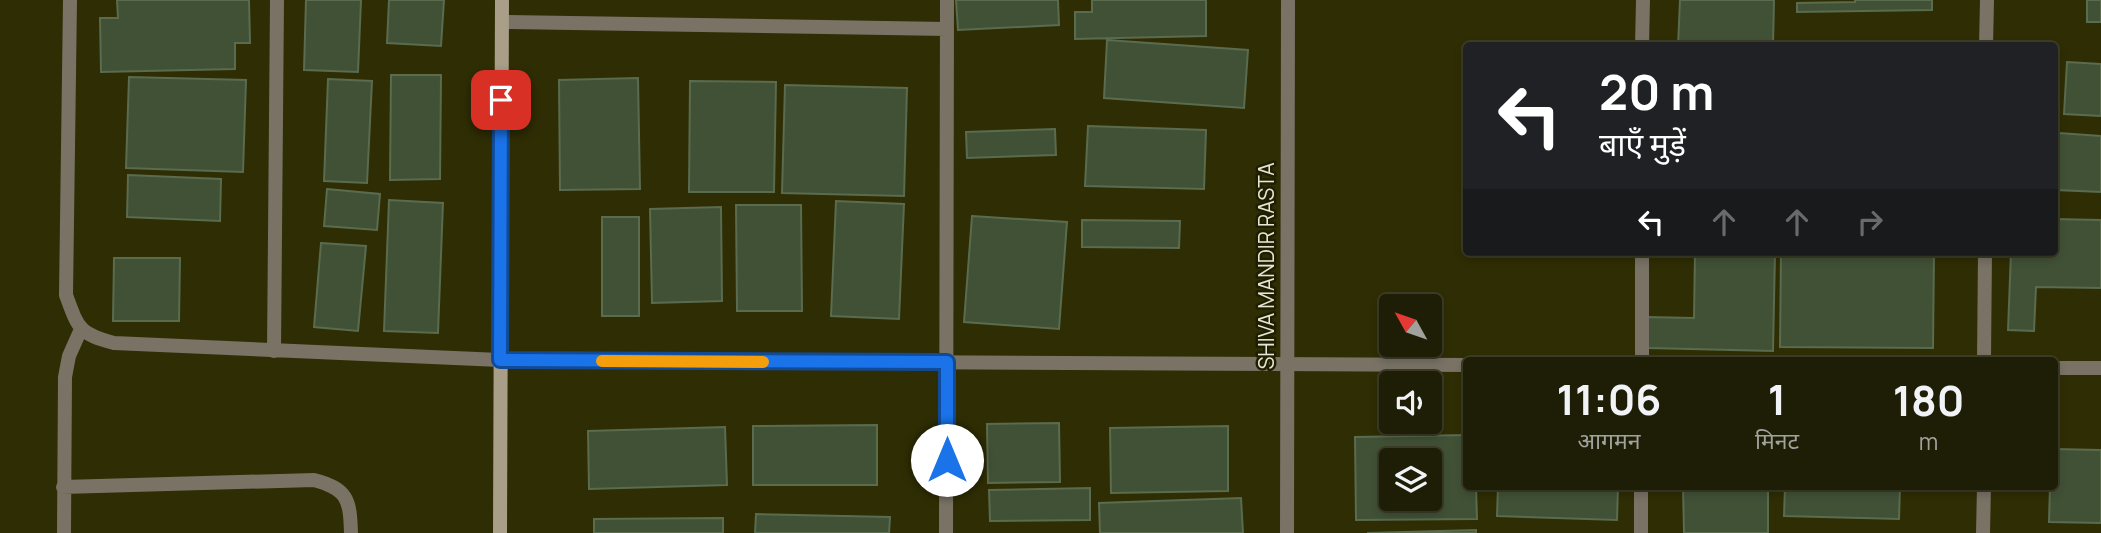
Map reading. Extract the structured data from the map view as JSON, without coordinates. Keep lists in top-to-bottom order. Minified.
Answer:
{"streets":{"street":["SHIVA MANDIR RASTA"]},"north":"top left","page":{"turn":["20 m","बाएँ मुड़ें"],"eta":["11:06","आगमन","1","मिनट","180","m"]}}
